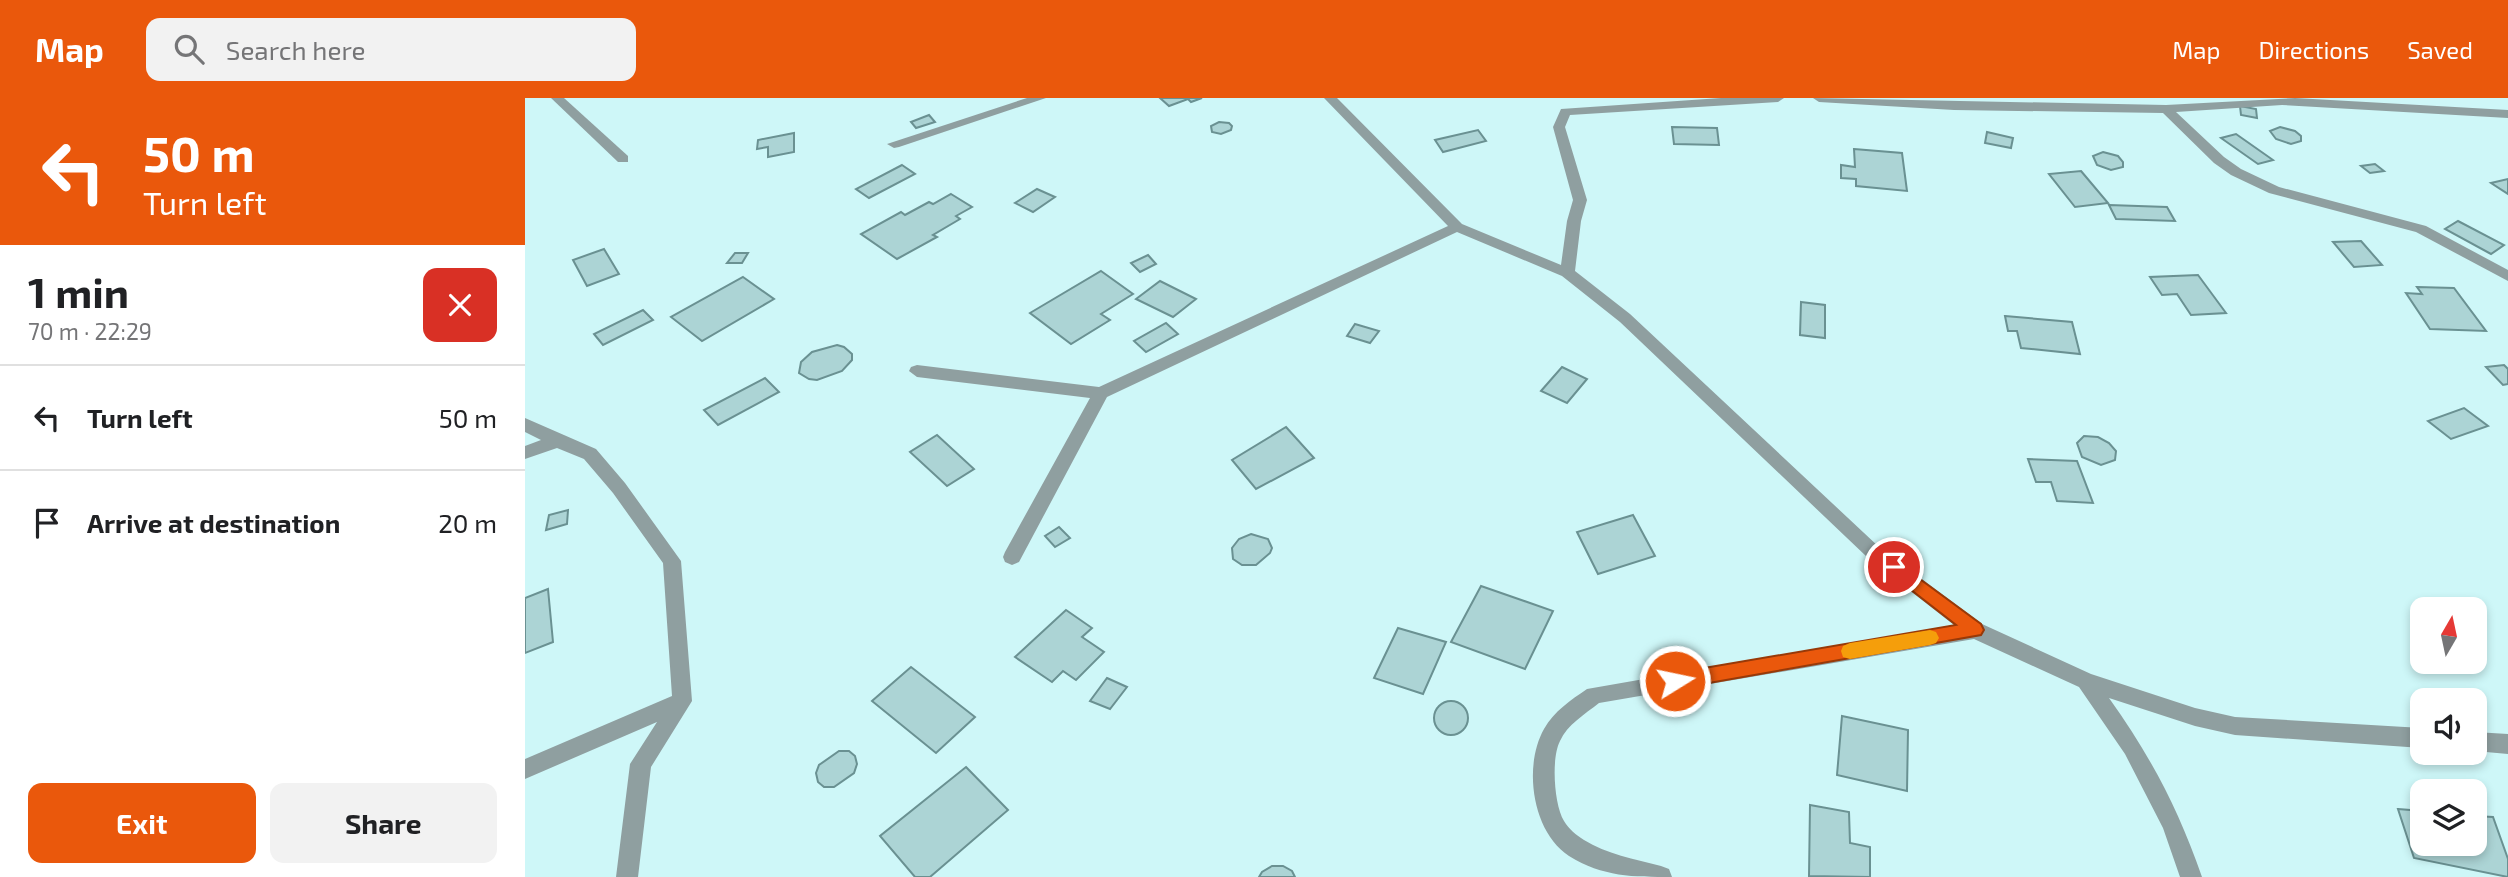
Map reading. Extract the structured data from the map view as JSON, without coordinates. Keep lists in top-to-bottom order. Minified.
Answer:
{"north":"top","page":{"header":"Map","search":"Search here","nav":["Map","Directions","Saved"],"turn":["50 m","Turn left"],"heading":["1 min","70 m · 22:29"],"list":[{"name":"Turn left","value":"50 m"},{"name":"Arrive at destination","value":"20 m"}],"buttons":["Exit","Share"]}}
